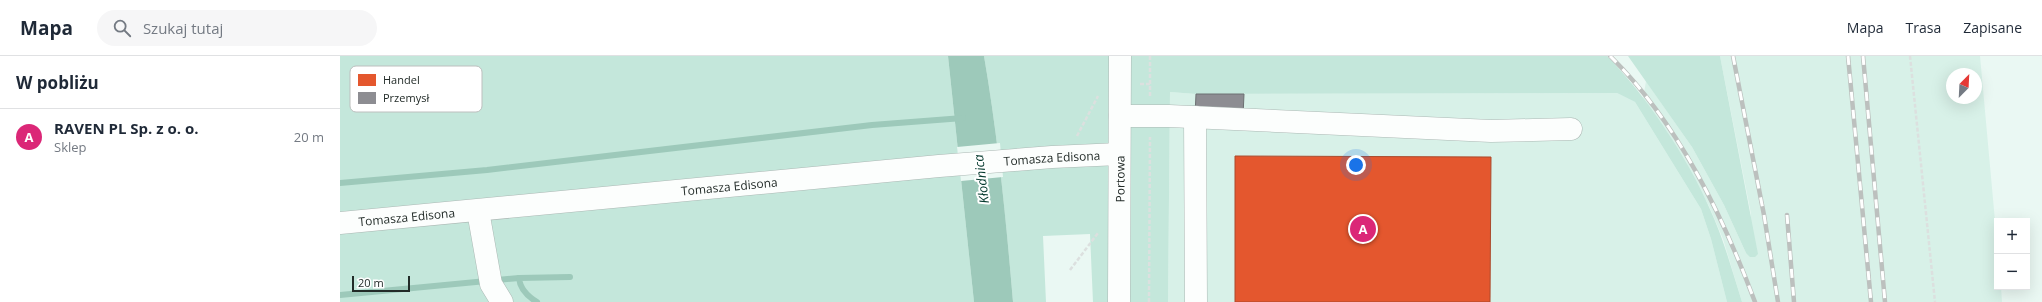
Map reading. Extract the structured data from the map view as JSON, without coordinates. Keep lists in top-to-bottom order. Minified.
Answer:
{"streets":{"street":["Tomasza Edisona","Portowa"]},"crossings":[["Tomasza Edisona","Portowa"]],"water":["Kłodnica"],"legend":["Handel","Przemysł"],"scale_bar":"20 m","north":"top right","page":{"header":"Mapa","search":"Szukaj tutaj","nav":["Mapa","Trasa","Zapisane"],"heading":"W pobliżu","list":[{"mark":"A","name":"RAVEN PL Sp. z o. o.","note":"Sklep","value":"20 m"}],"pins":"A","map_buttons":["+","−"],"scale":"20 m"}}
